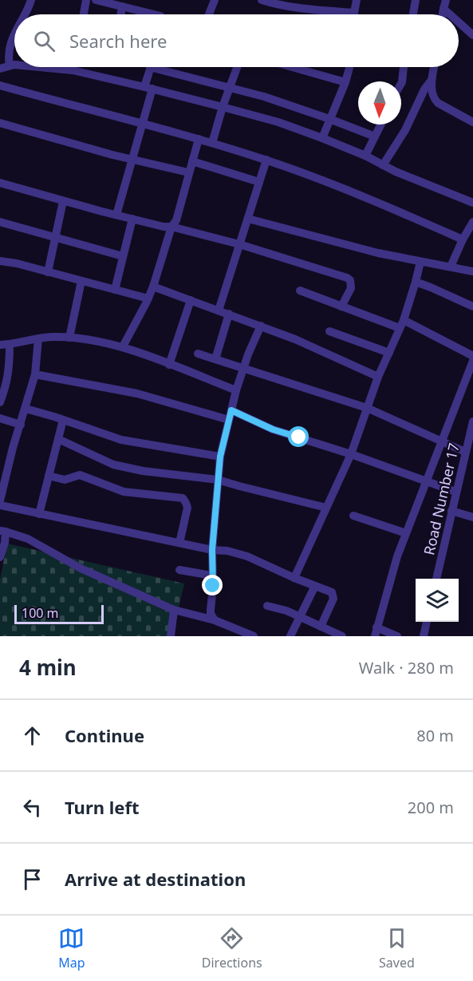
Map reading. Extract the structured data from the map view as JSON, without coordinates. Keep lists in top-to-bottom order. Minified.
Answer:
{"streets":{"street":["Road Number 17"]},"scale_bar":"100 m","north":"bottom","page":{"search":"Search here","scale":"100 m","heading":["4 min","Walk · 280 m"],"list":[["Continue","80 m"],["Turn left","200 m"],"Arrive at destination"],"nav":["Map","Directions","Saved"]}}
